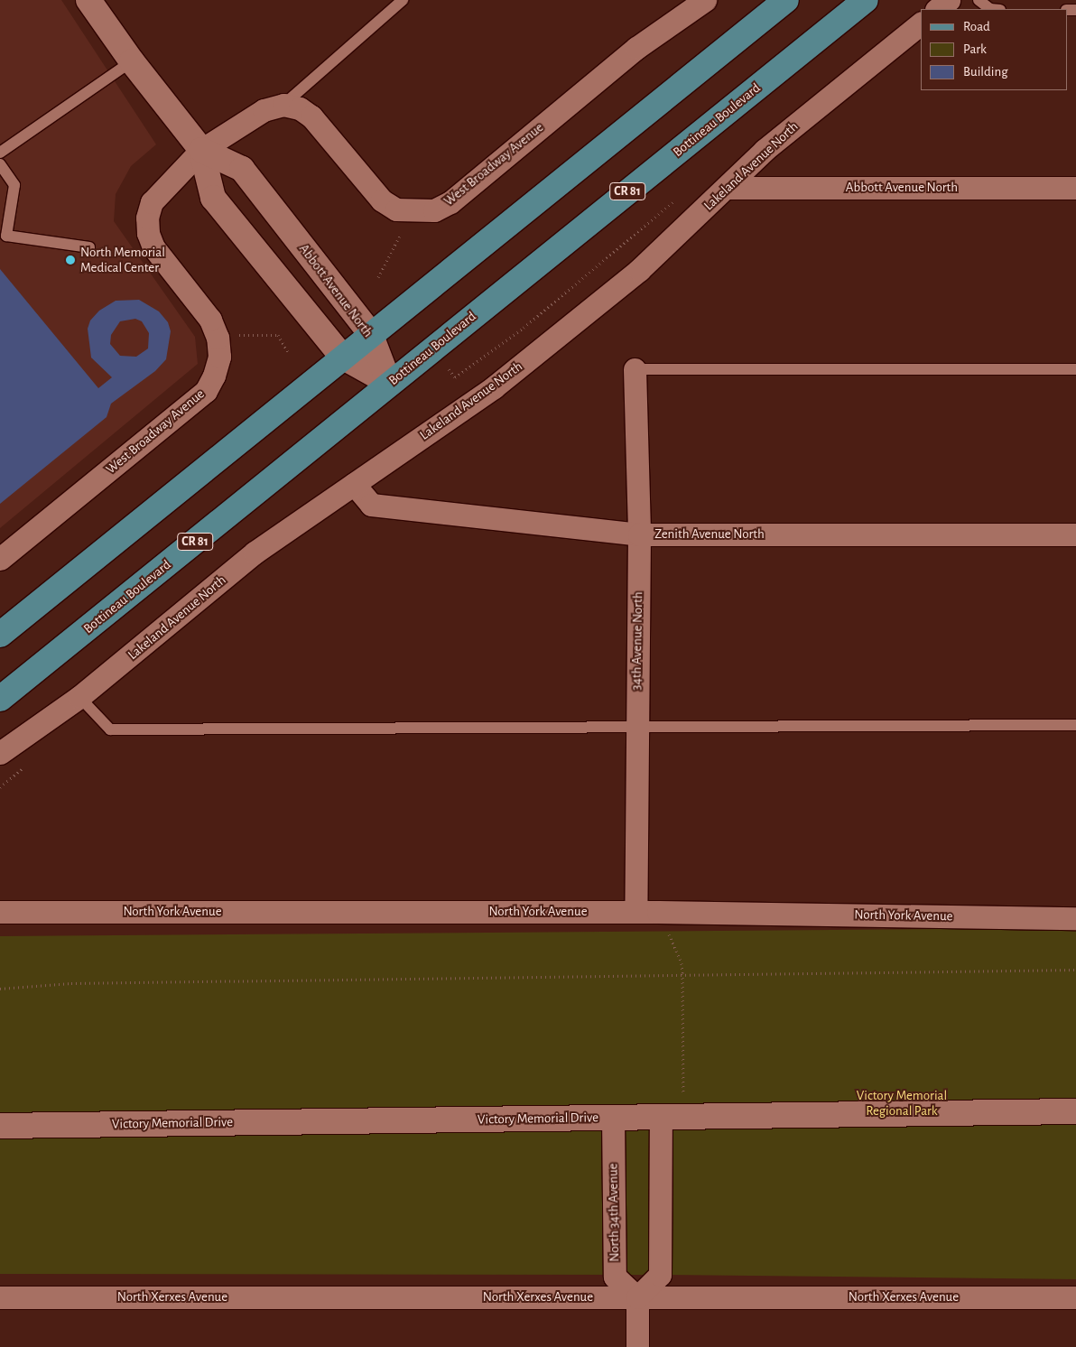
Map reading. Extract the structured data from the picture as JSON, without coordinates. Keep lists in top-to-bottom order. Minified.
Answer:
{"streets":{"main road":["Bottineau Boulevard","CR 81"],"street":["West Broadway Avenue","Lakeland Avenue North","Abbott Avenue North","Zenith Avenue North","34th Avenue North","North York Avenue","Victory Memorial Drive","North 34th Avenue","North Xerxes Avenue"]},"crossings":[["Bottineau Boulevard","Abbott Avenue North"],["West Broadway Avenue","Abbott Avenue North"],["Lakeland Avenue North","Abbott Avenue North"],["Lakeland Avenue North","Zenith Avenue North"],["Zenith Avenue North","34th Avenue North"],["34th Avenue North","North York Avenue"],["Victory Memorial Drive","North 34th Avenue"],["North 34th Avenue","North Xerxes Avenue"]],"parks":["Victory Memorial Regional Park"],"places":["North Memorial Medical Center"],"legend":["Road","Park","Building"]}
